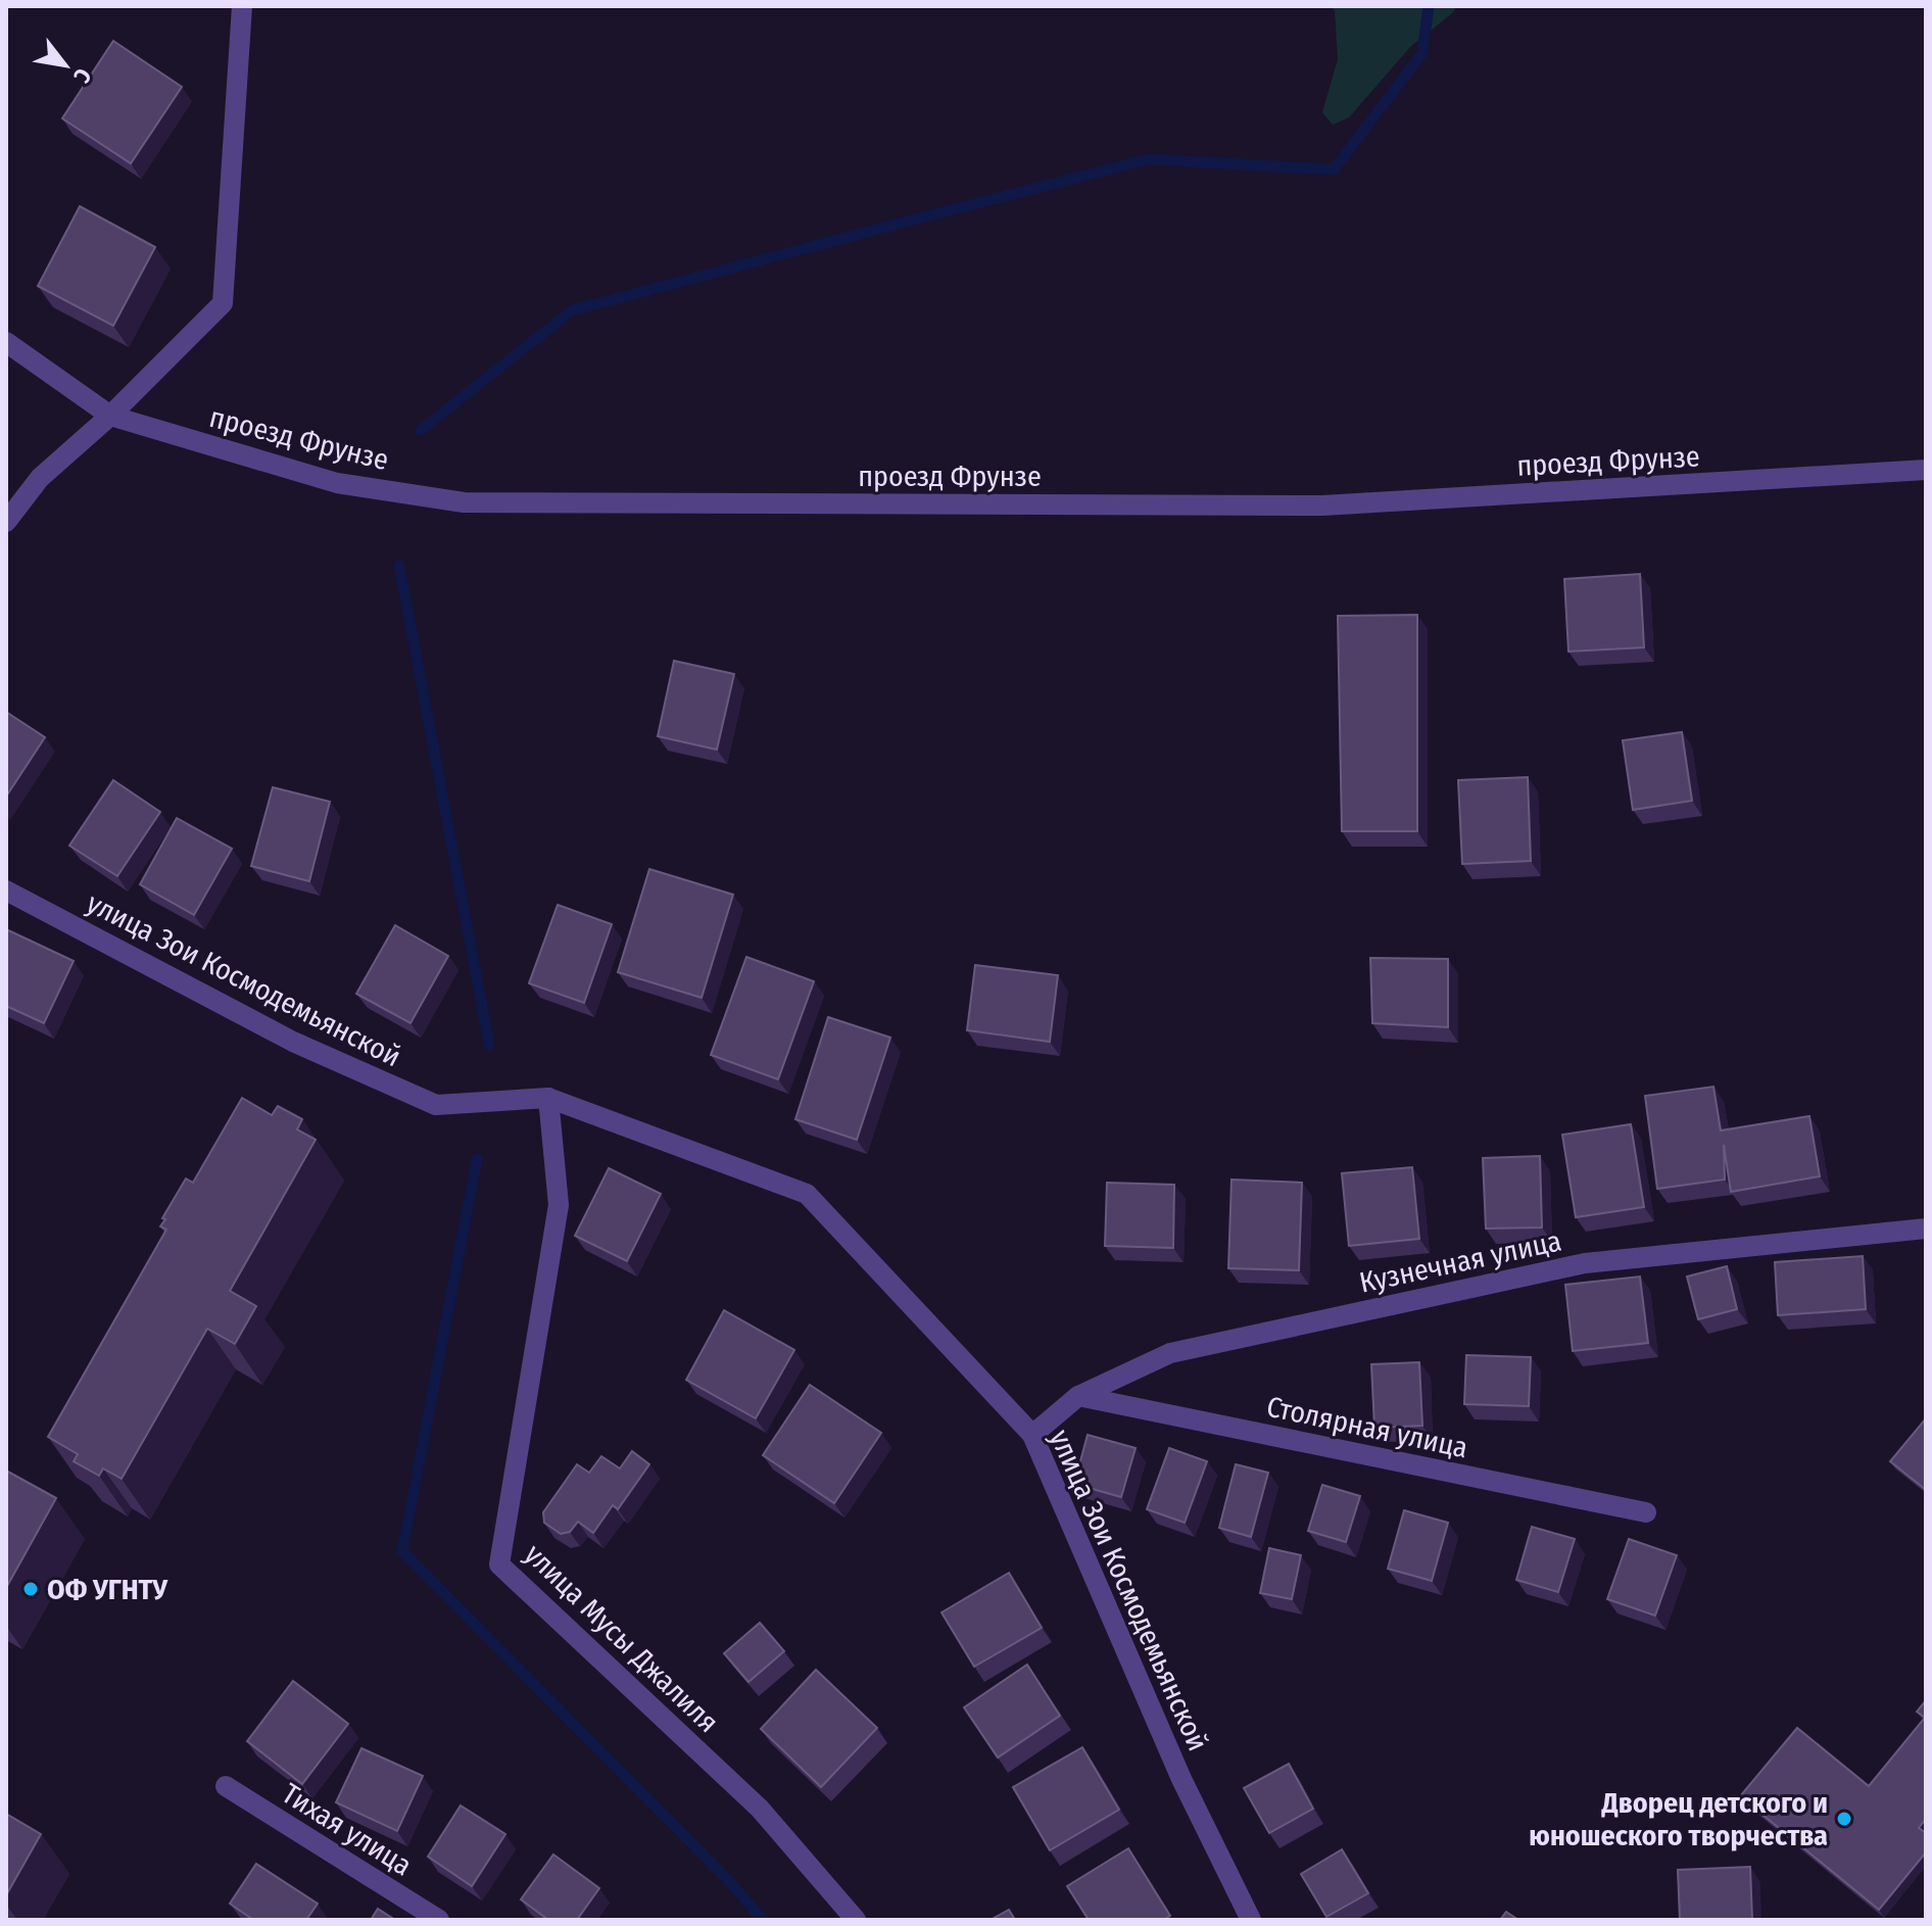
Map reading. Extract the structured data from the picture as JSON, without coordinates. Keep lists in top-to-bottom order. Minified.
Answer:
{"streets":{"street":["проезд Фрунзе","улица Зои Космодемьянской","Кузнечная улица","Столярная улица","улица Мусы Джалиля","Тихая улица"]},"crossings":[["улица Зои Космодемьянской","Кузнечная улица"],["улица Зои Космодемьянской","улица Мусы Джалиля"],["Кузнечная улица","Столярная улица"]],"places":["ОФ УГНТУ","Дворец детского и юношеского творчества"],"north":"bottom right"}
